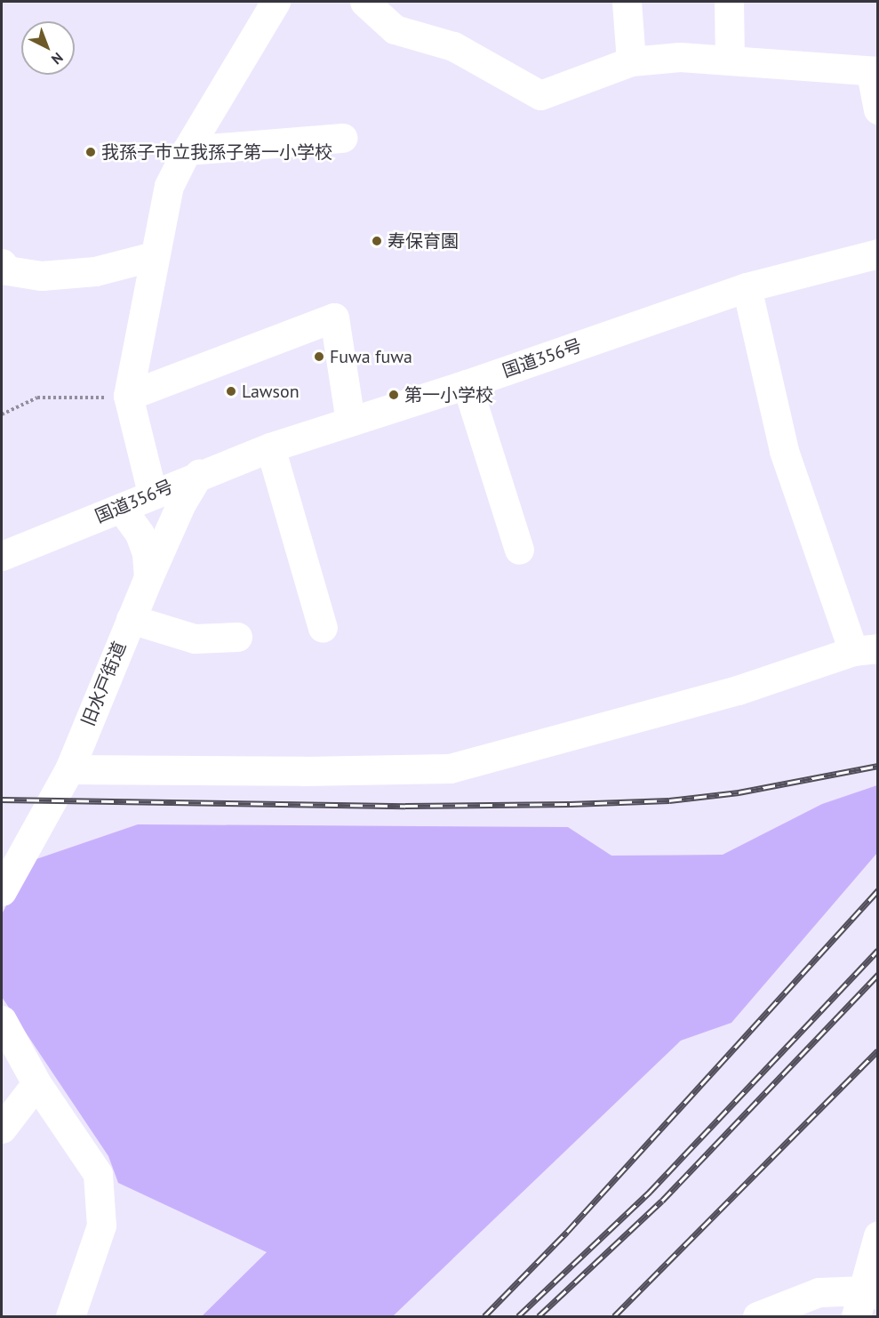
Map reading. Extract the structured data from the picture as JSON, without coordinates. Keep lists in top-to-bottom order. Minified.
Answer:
{"streets":{"main road":["国道356号","旧水戸街道"]},"crossings":[["国道356号","旧水戸街道"]],"places":["我孫子市立我孫子第一小学校","寿保育園","Fuwa fuwa","Lawson","第一小学校"],"north":"bottom right"}
